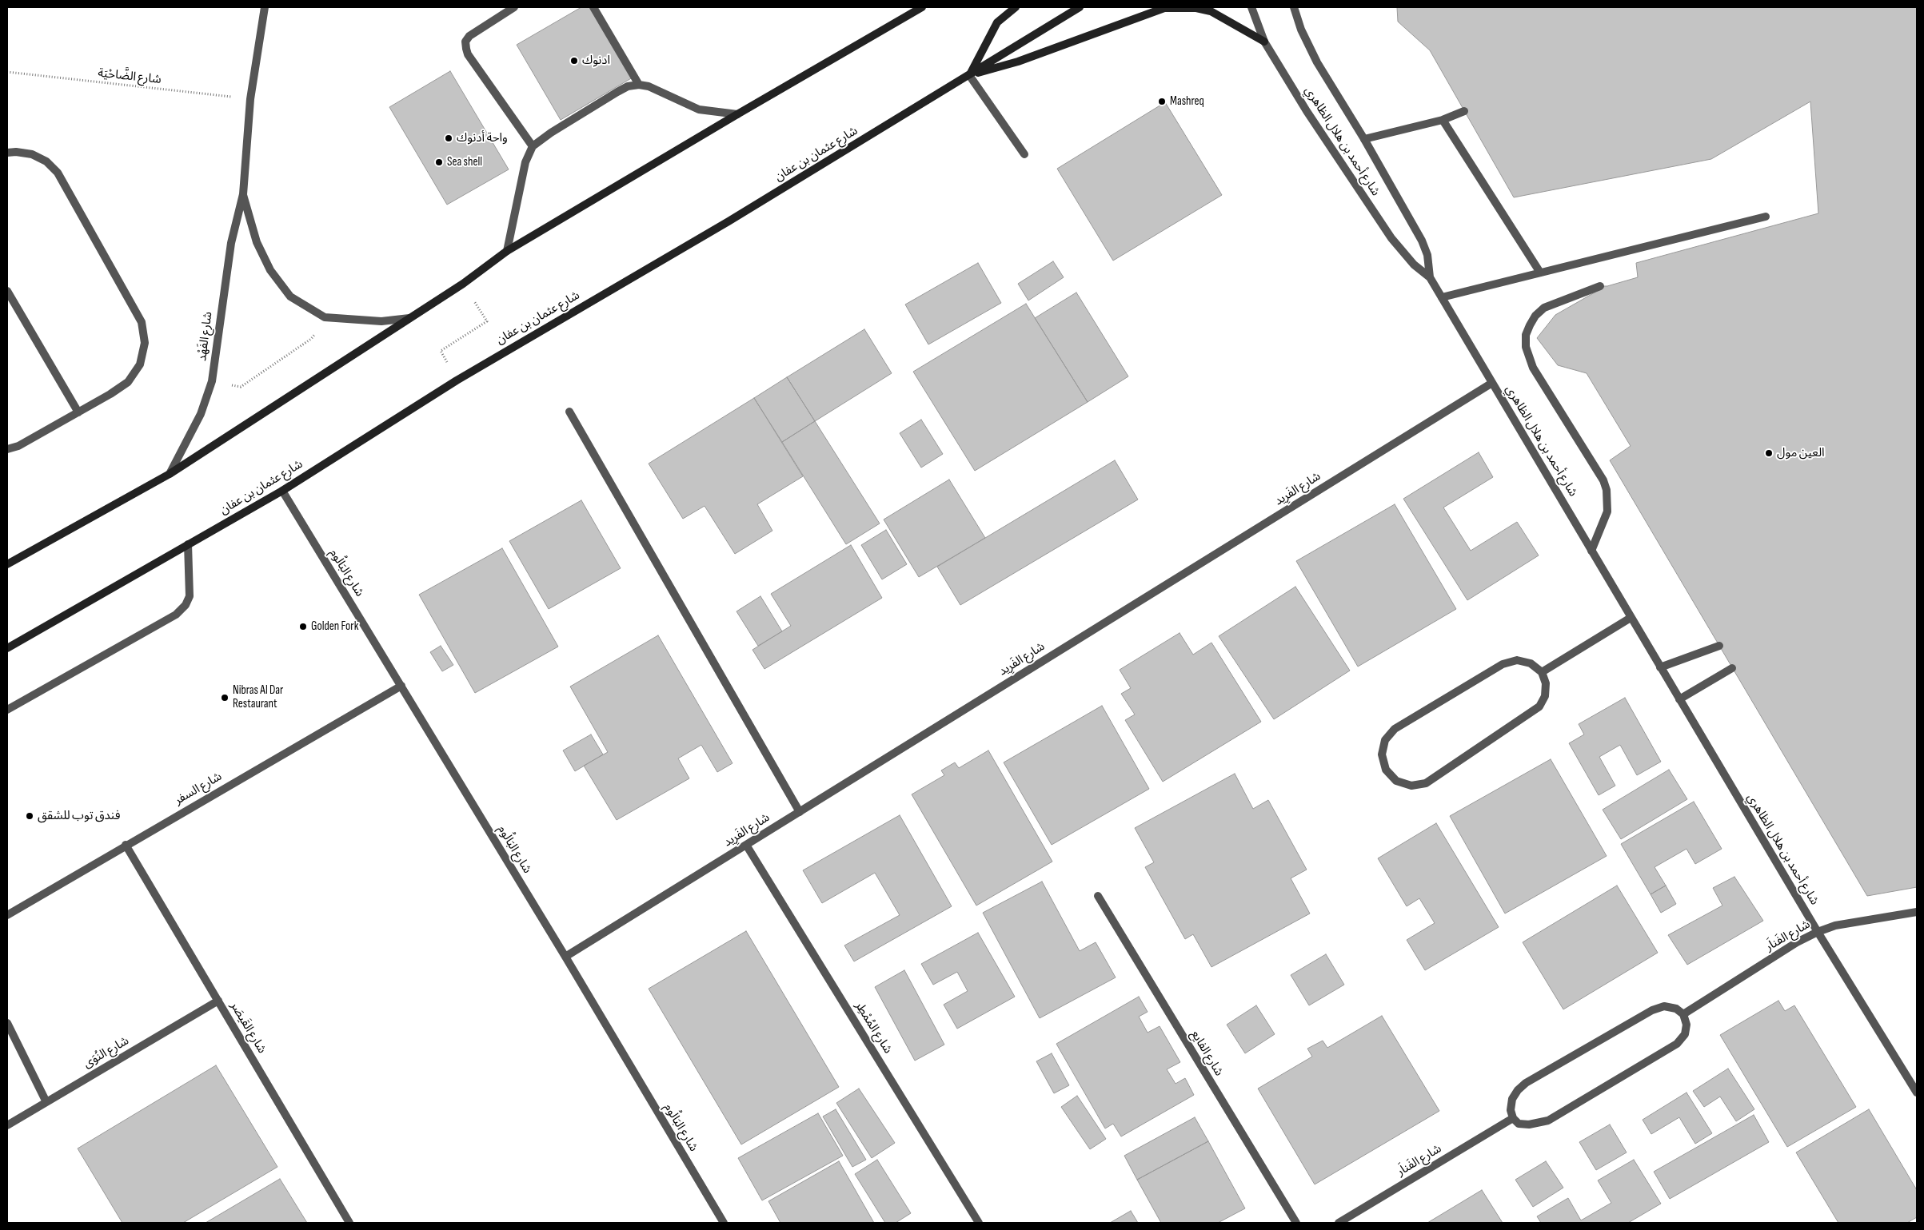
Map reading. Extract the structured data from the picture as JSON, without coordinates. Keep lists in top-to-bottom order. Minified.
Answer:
{"streets":{"main road":["شارع عثمان بن عفان"],"street":["شارع أحمد بن هلال الظاهري","شارع الفَهْد","شارع الفَرِيد","شارع البَالُوم","شارع السفر","شارع الفَناَر","شارع القَيصَر","شارع المُمْطِر","شارع النُوَى","شارع الفايع"],"path":["شارع الضَّاحْيَة"]},"crossings":[["شارع الضَّاحْيَة","شارع الفَهْد"],["شارع أحمد بن هلال الظاهري","شارع الفَرِيد"],["شارع أحمد بن هلال الظاهري","شارع الفَناَر"],["شارع عثمان بن عفان","شارع البَالُوم"],["شارع الفَرِيد","شارع البَالُوم"],["شارع الفَرِيد","شارع المُمْطِر"],["شارع البَالُوم","شارع السفر"],["شارع السفر","شارع القَيصَر"],["شارع القَيصَر","شارع النُوَى"]],"places":["ادنوك","Mashreq","واحة أدنوك","Sea shell","العين مول","Golden Fork","Nibras Al Dar Restaurant","فندق توب للشقق"]}
